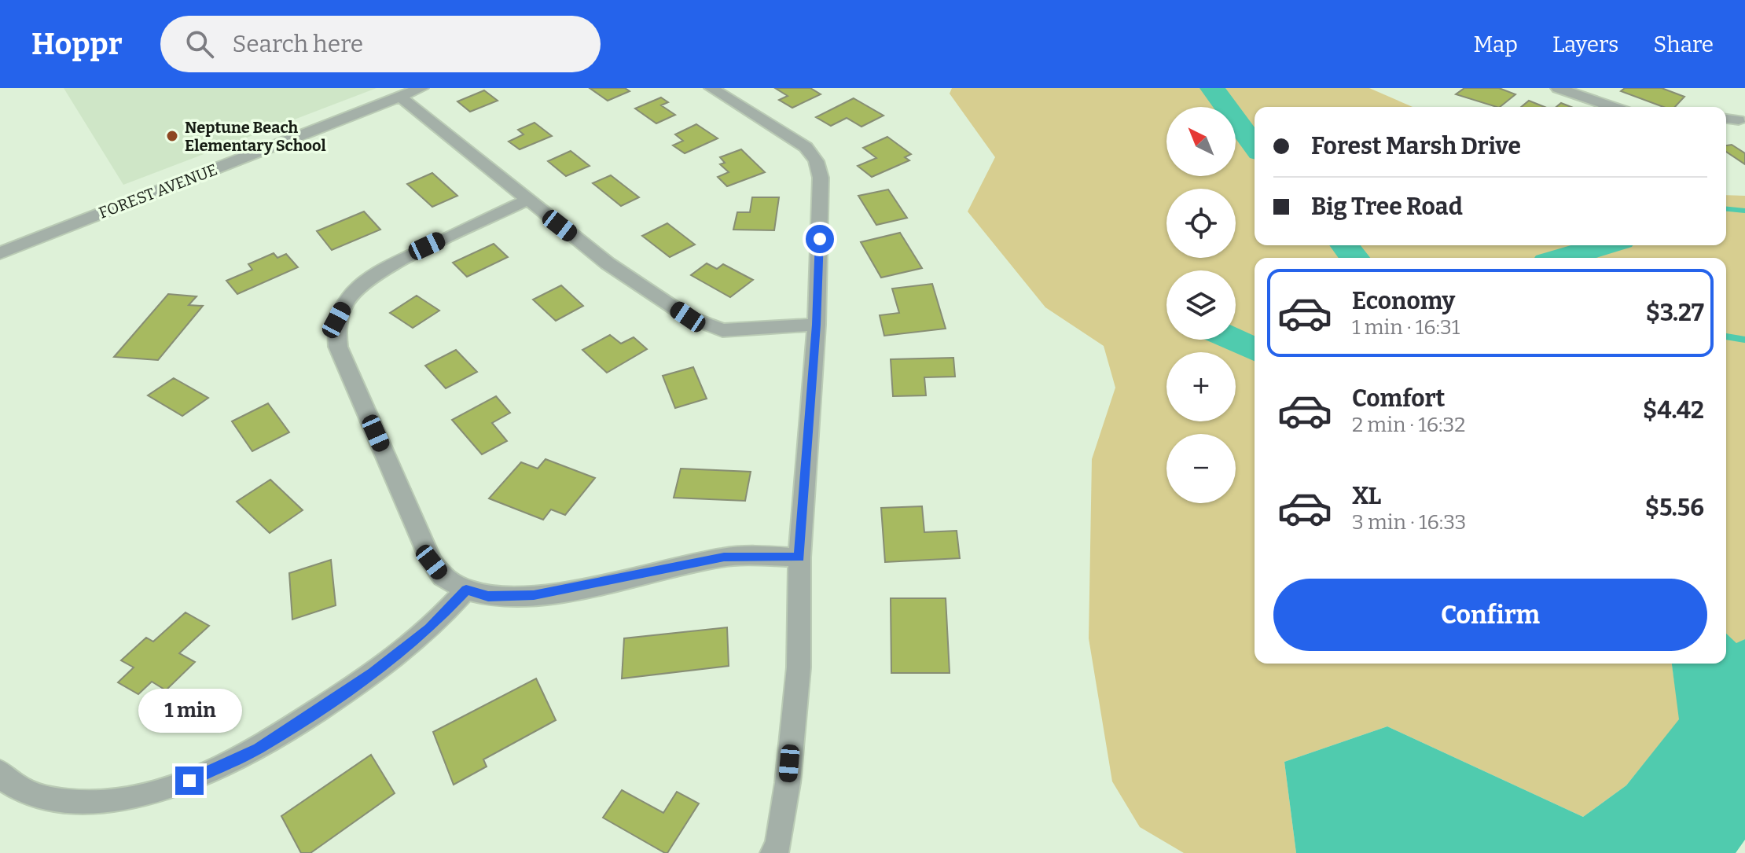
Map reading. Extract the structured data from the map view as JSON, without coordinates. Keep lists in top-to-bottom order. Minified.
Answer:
{"streets":{"street":["FOREST AVENUE"]},"places":["Neptune Beach Elementary School"],"north":"top left","page":{"header":"Hoppr","search":"Search here","nav":["Map","Layers","Share"],"map_buttons":["+","−"],"banner":["Forest Marsh Drive","Big Tree Road"],"list":[{"name":"Economy","note":"1 min · 16:31","value":"$3.27"},{"name":"Comfort","note":"2 min · 16:32","value":"$4.42"},{"name":"XL","note":"3 min · 16:33","value":"$5.56"}],"buttons":"Confirm","bubble":"1 min"}}
